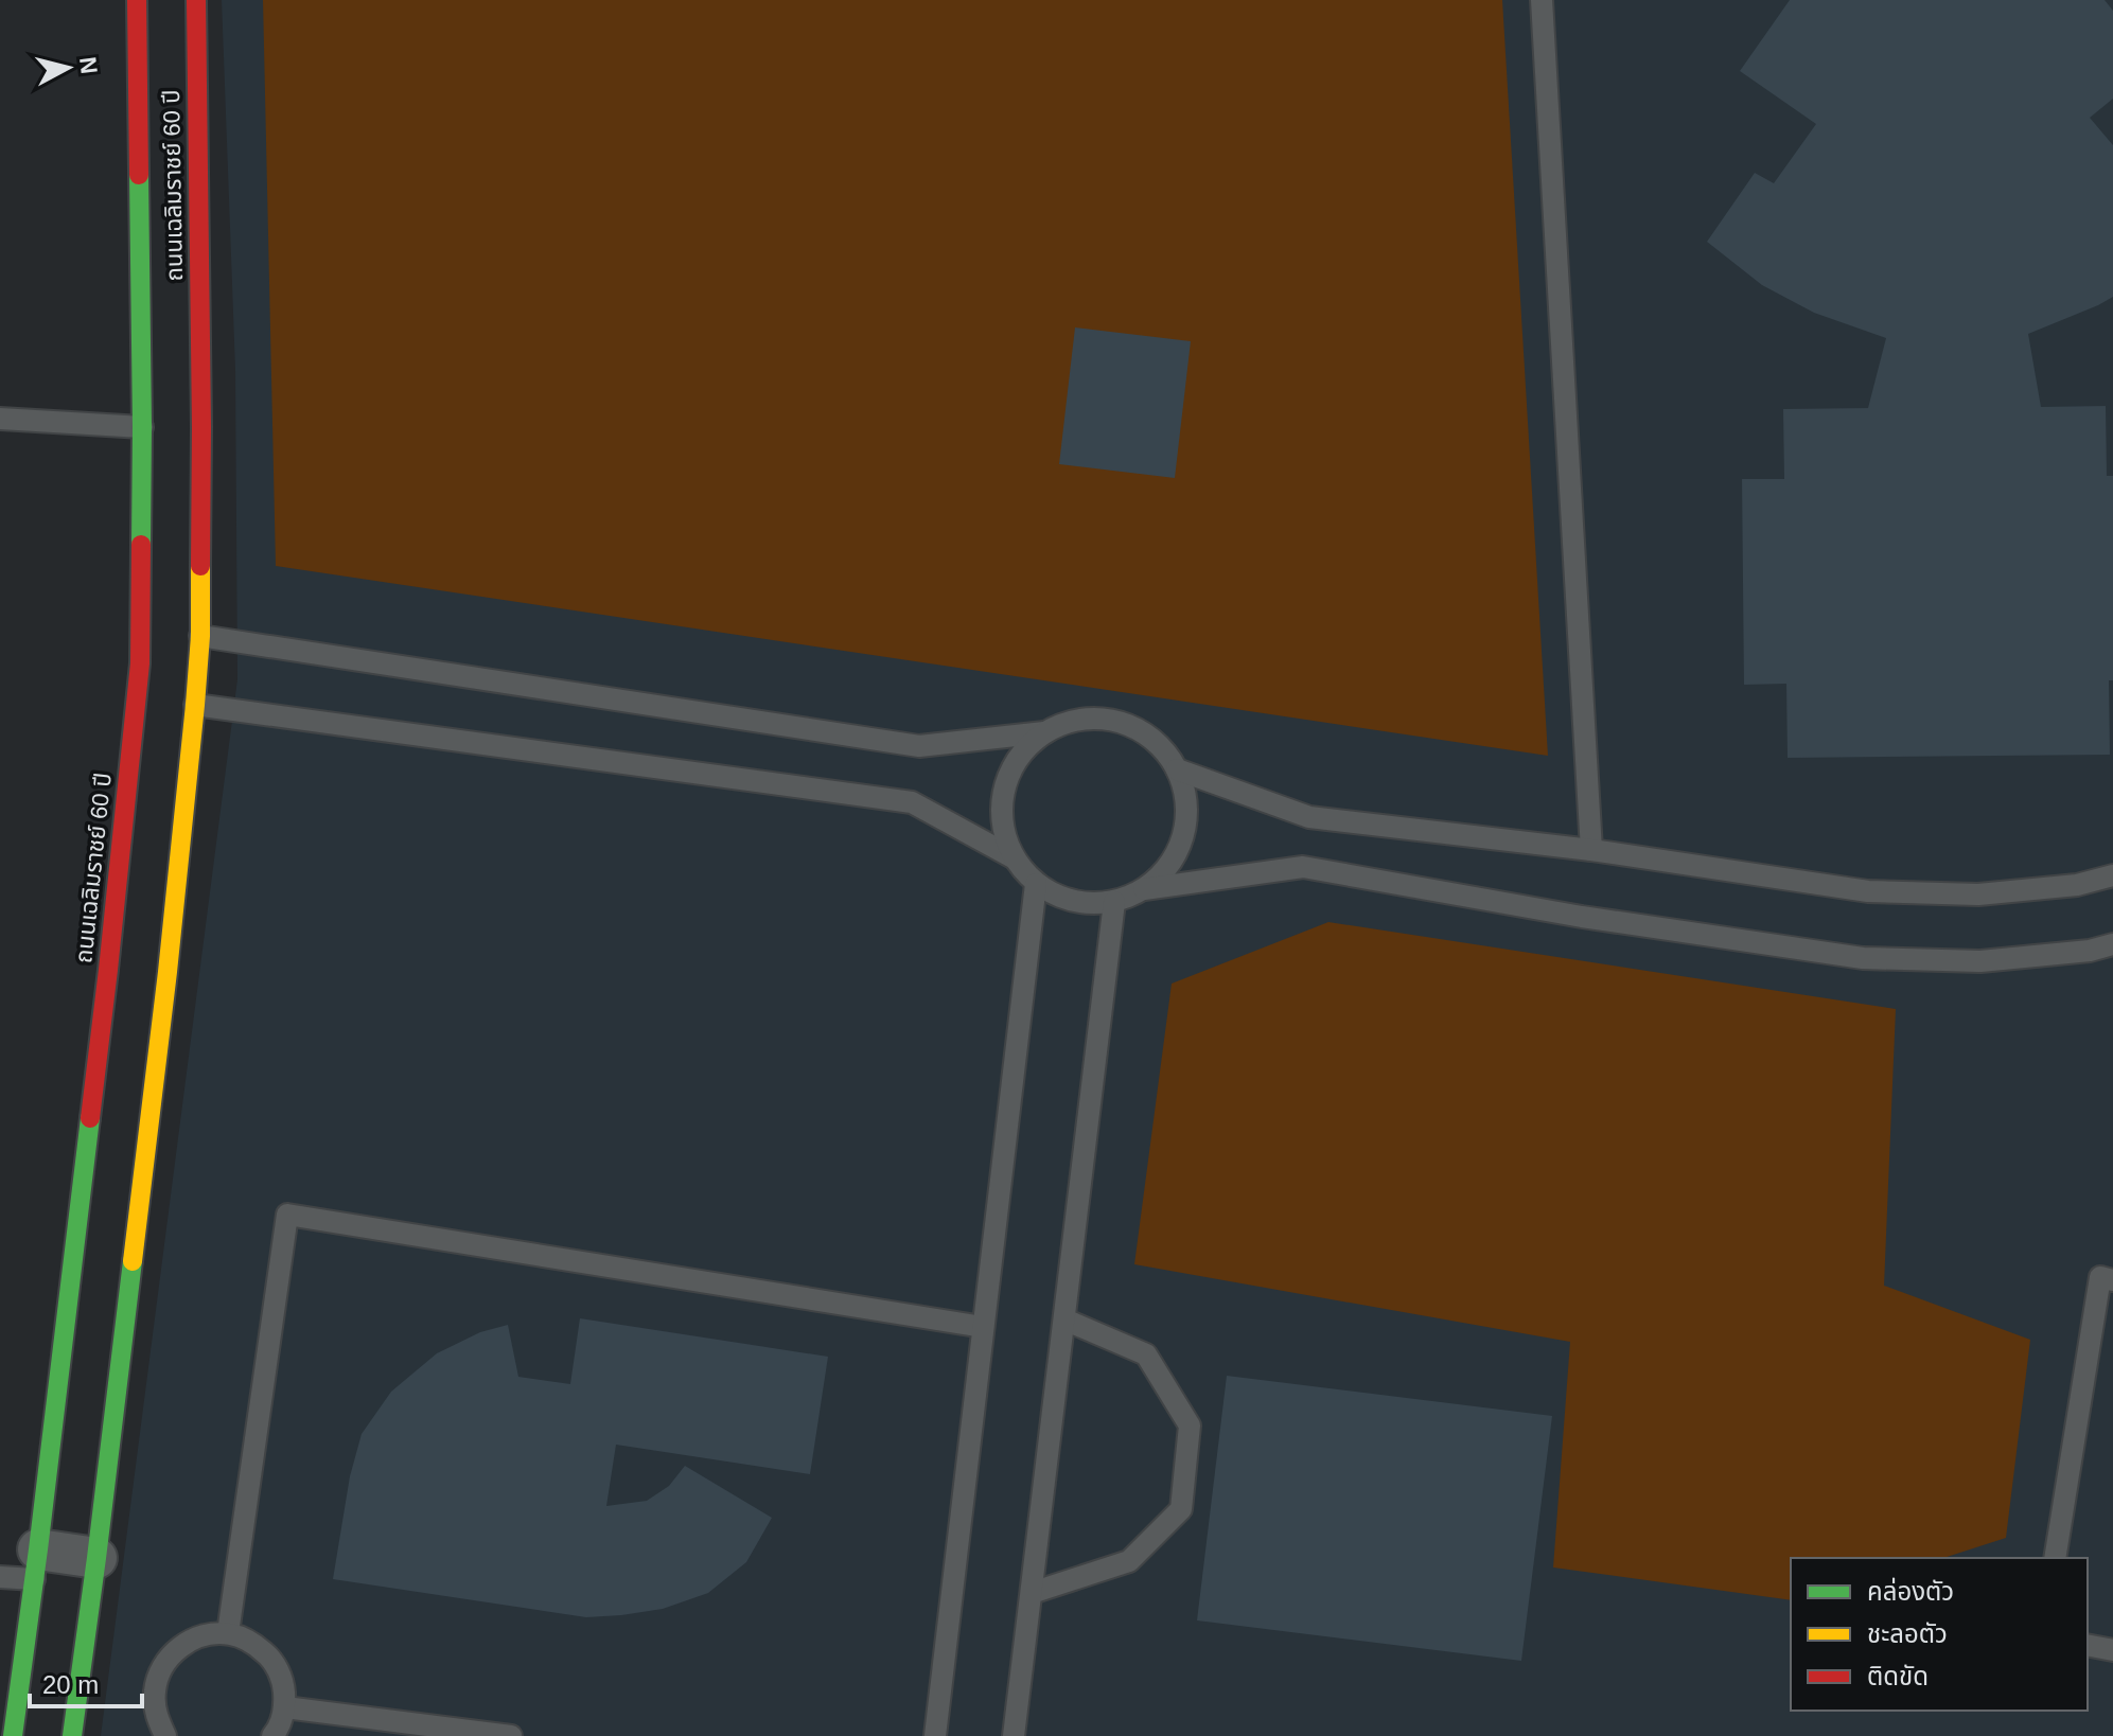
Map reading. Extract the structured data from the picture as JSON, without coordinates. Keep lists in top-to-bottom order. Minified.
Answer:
{"streets":{"street":["ถนนเฉลิมราชย์ 60 ปี"]},"legend":["คล่องตัว","ชะลอตัว","ติดขัด"],"scale_bar":"20 m","north":"right"}
